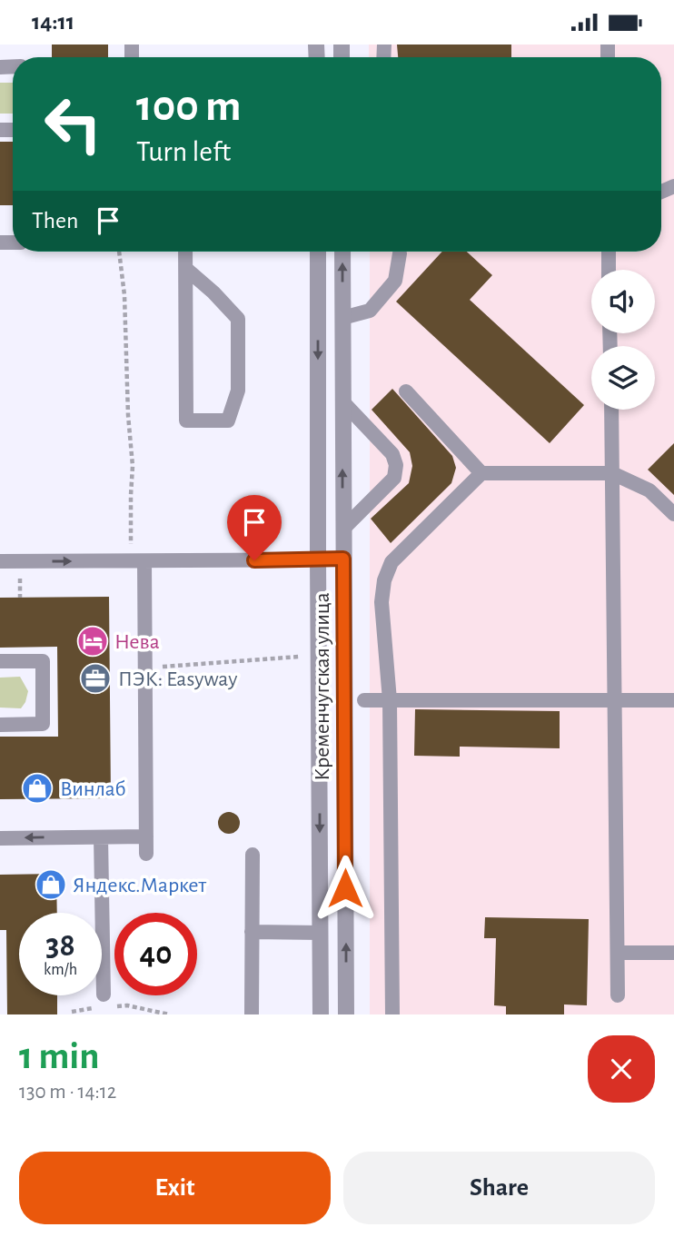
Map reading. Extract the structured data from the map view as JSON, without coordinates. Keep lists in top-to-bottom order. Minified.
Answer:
{"streets":{"street":["Кременчугская улица"]},"places":{"hotel":["Нева"],"office":["ПЭК: Easyway"],"shop":["Винлаб","Яндекс.Маркет"]},"page":{"status":"14:11","turn":["100 m","Turn left"],"then":"Then","speed":"38 km/h","limit":"40","heading":["1 min","130 m · 14:12"],"buttons":["Exit","Share"]}}
